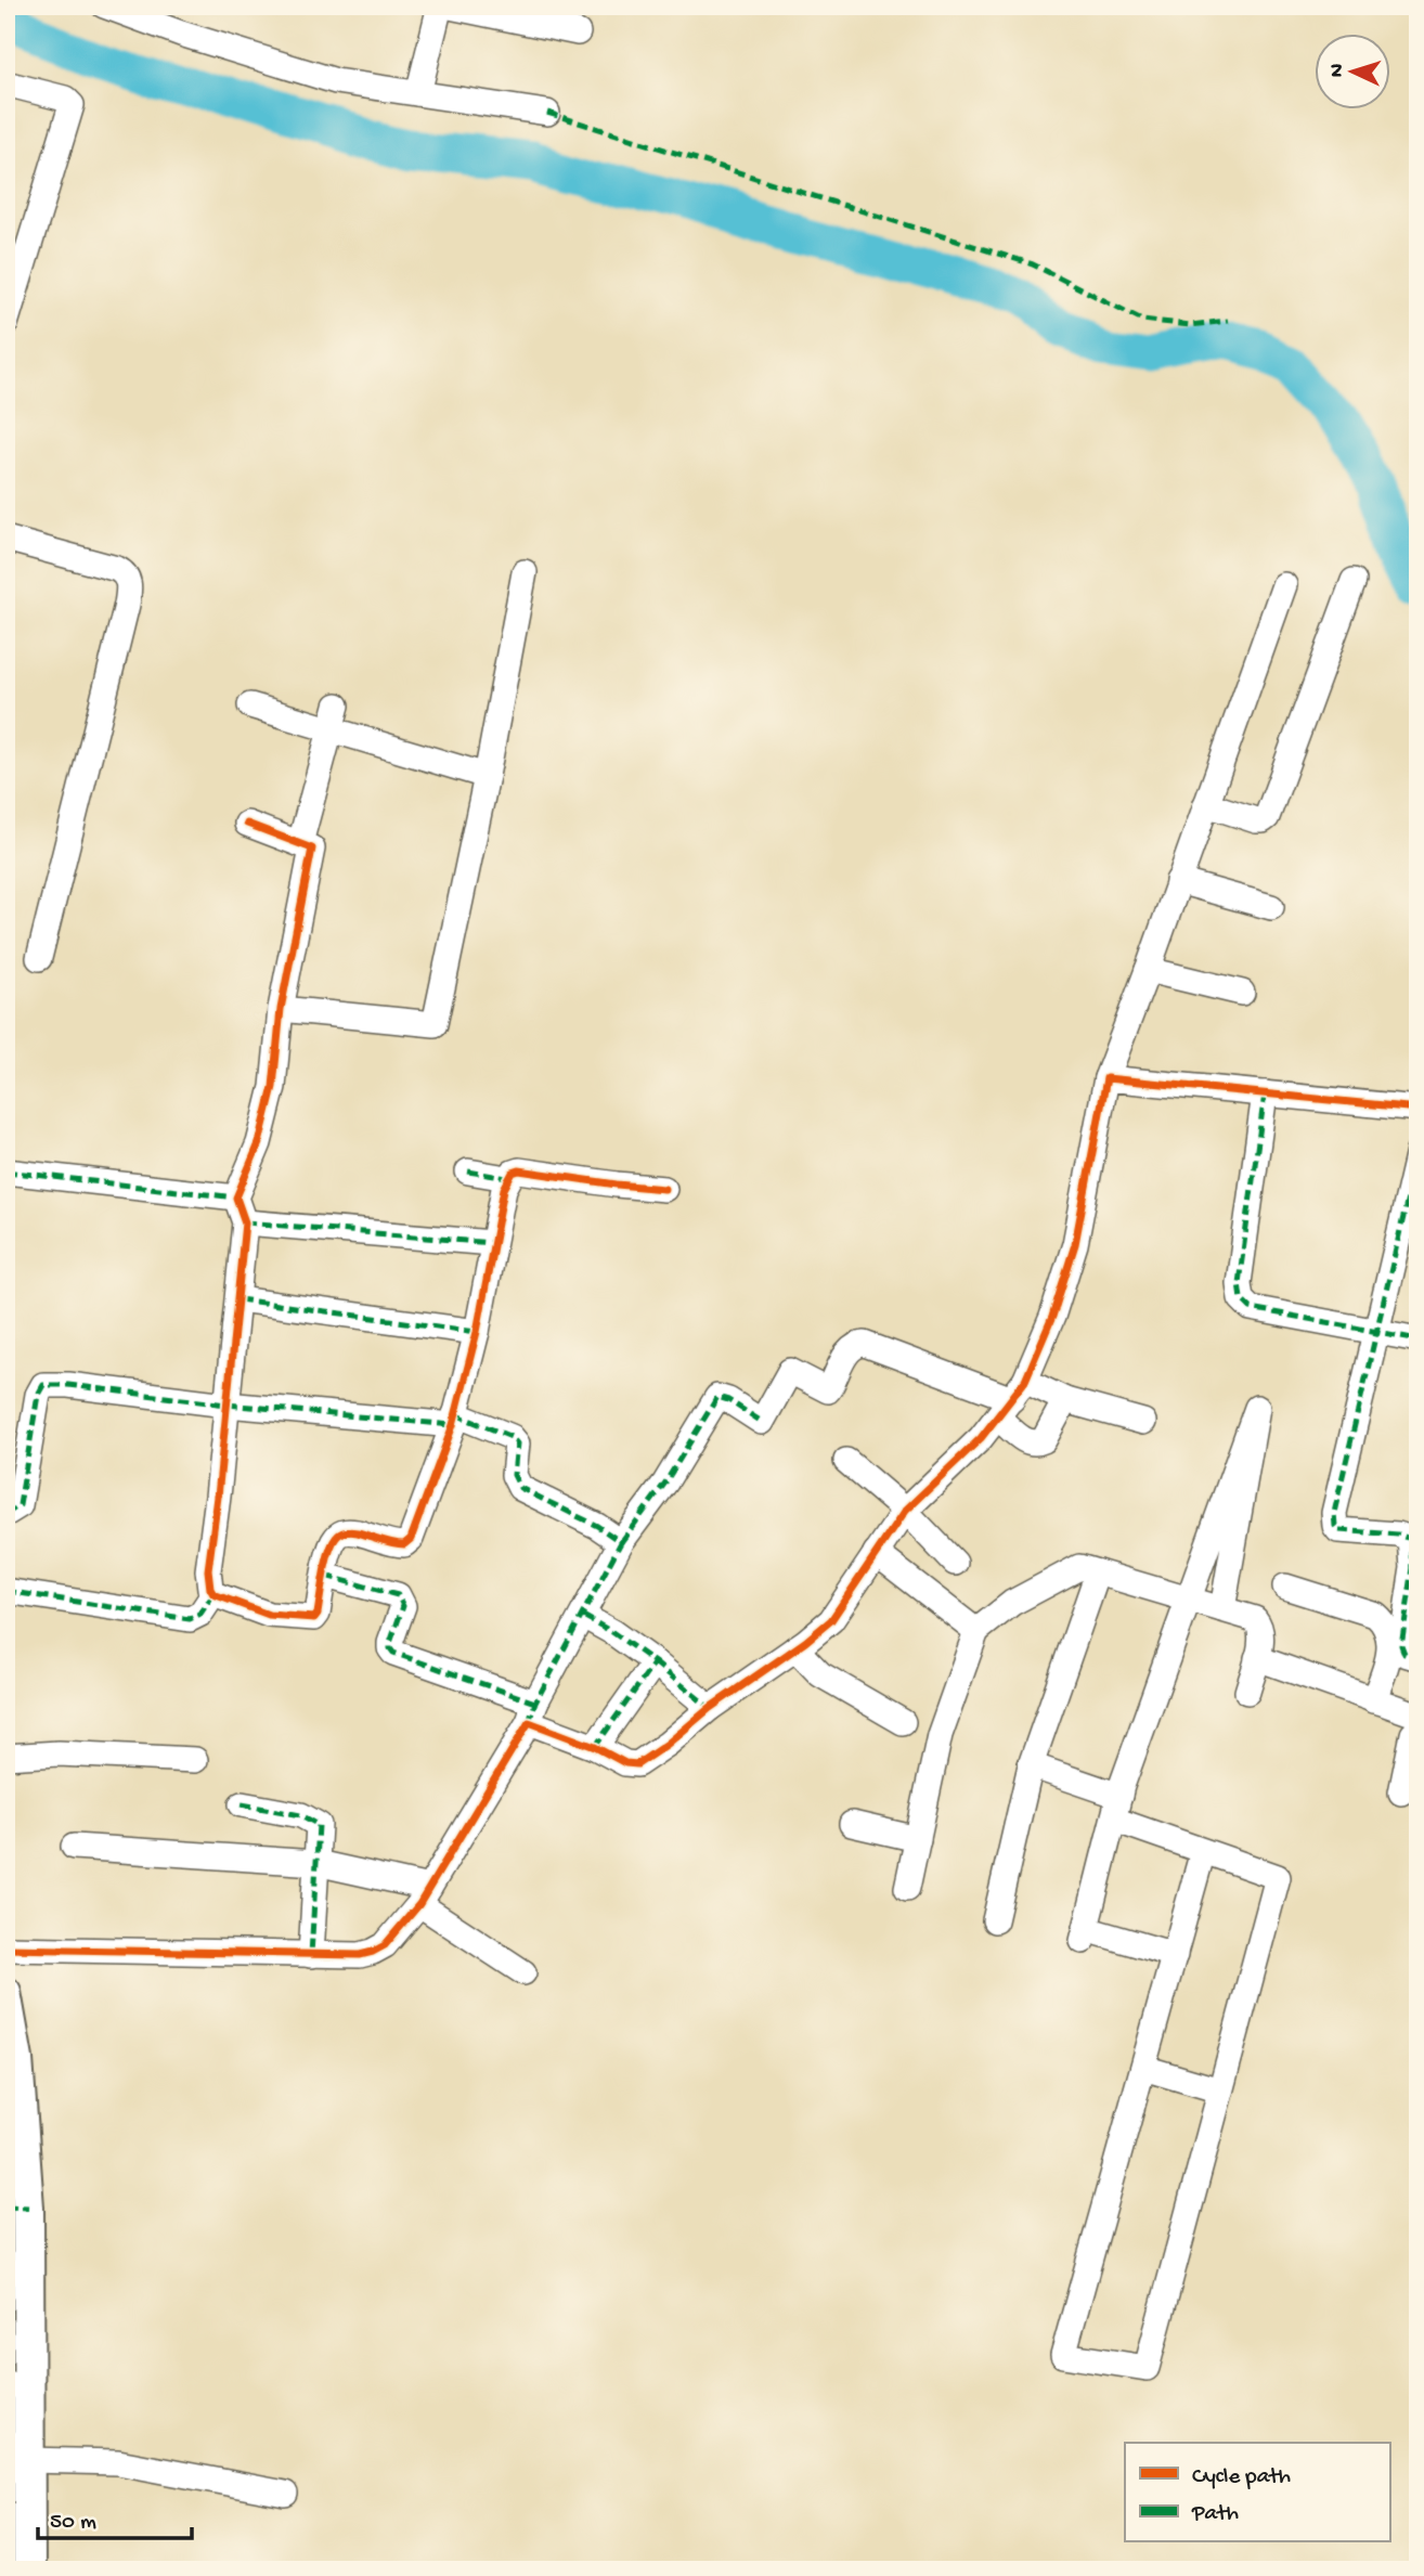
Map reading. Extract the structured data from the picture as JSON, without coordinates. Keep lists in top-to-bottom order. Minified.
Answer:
{"legend":["Cycle path","Path"],"scale_bar":"50 m","north":"left"}
